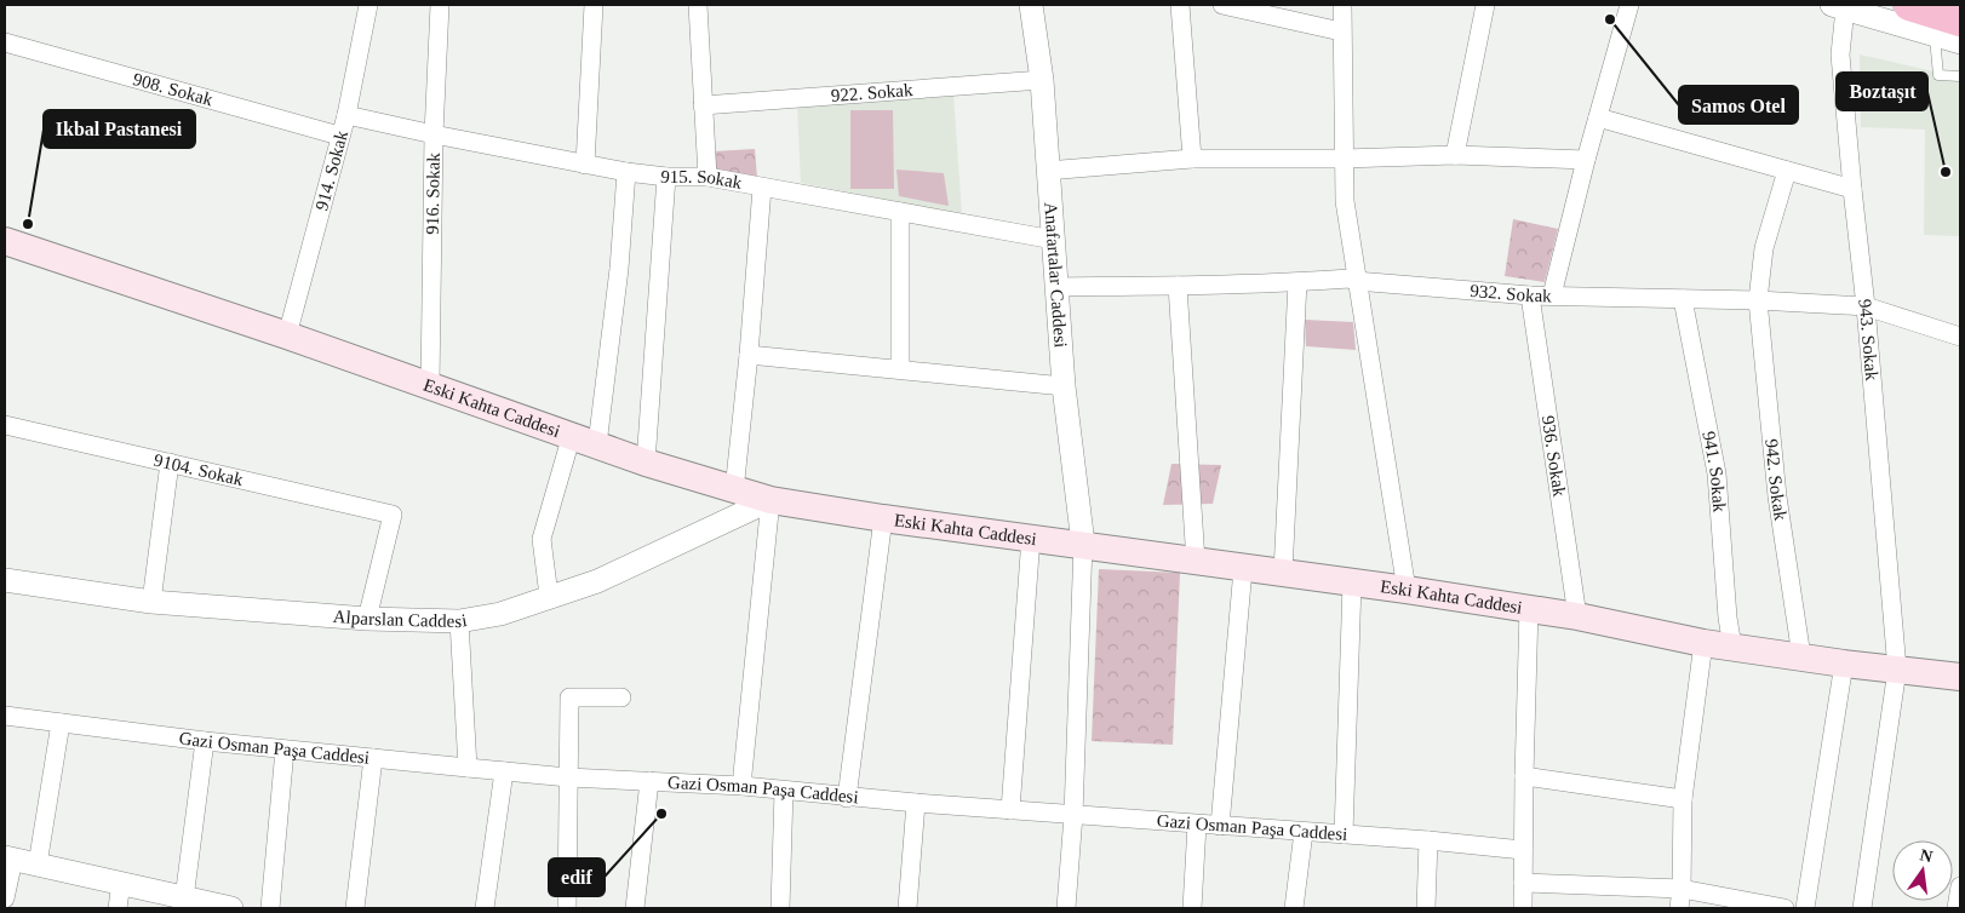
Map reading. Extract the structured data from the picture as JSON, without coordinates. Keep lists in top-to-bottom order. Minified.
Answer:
{"streets":{"main road":["Eski Kahta Caddesi"],"street":["908. Sokak","922. Sokak","914. Sokak","915. Sokak","916. Sokak","Anafartalar Caddesi","932. Sokak","943. Sokak","936. Sokak","9104. Sokak","941. Sokak","942. Sokak","Alparslan Caddesi","Gazi Osman Paşa Caddesi"]},"crossings":[["908. Sokak","914. Sokak"],["922. Sokak","Anafartalar Caddesi"],["914. Sokak","915. Sokak"],["914. Sokak","Eski Kahta Caddesi"],["915. Sokak","916. Sokak"],["915. Sokak","Anafartalar Caddesi"],["916. Sokak","Eski Kahta Caddesi"],["Anafartalar Caddesi","932. Sokak"],["Anafartalar Caddesi","Eski Kahta Caddesi"],["932. Sokak","943. Sokak"],["932. Sokak","936. Sokak"],["932. Sokak","941. Sokak"],["932. Sokak","942. Sokak"],["943. Sokak","Eski Kahta Caddesi"],["Eski Kahta Caddesi","936. Sokak"],["Eski Kahta Caddesi","941. Sokak"],["Eski Kahta Caddesi","942. Sokak"],["Eski Kahta Caddesi","Alparslan Caddesi"],["9104. Sokak","Alparslan Caddesi"]],"places":["Samos Otel","Boztaşıt","Ikbal Pastanesi","edif"],"north":"top"}
